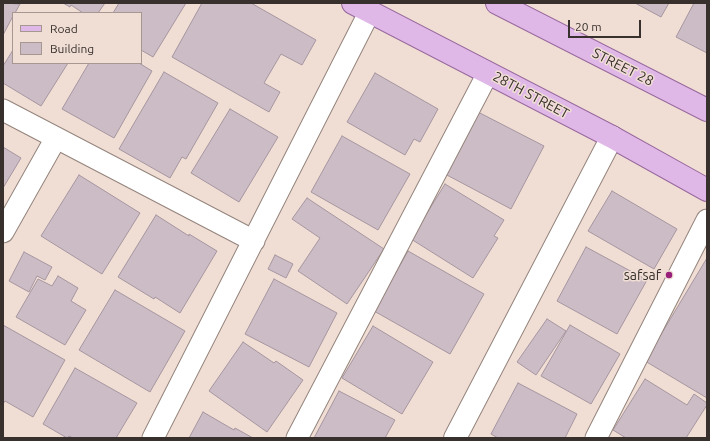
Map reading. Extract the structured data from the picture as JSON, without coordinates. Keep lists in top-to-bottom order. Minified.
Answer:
{"streets":{"main road":["STREET 28","28TH STREET"]},"places":["safsaf"],"legend":["Road","Building"],"scale_bar":"20 m"}
